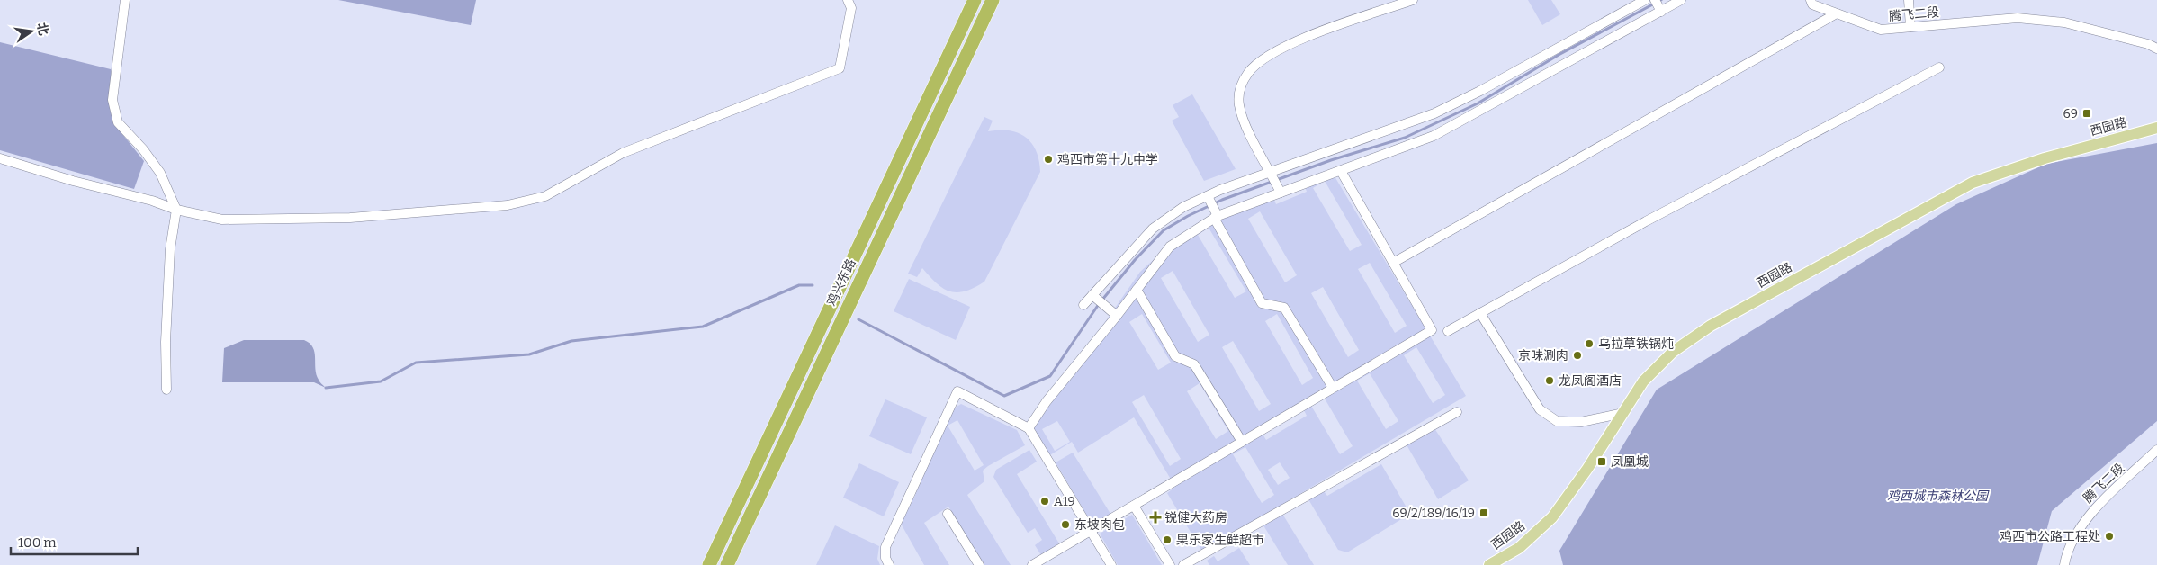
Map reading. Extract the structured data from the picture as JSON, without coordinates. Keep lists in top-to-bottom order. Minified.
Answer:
{"streets":{"highway":["鸡兴东路"],"main road":["西园路"],"street":["腾飞二段"]},"parks":["鸡西城市森林公园"],"places":{"transit":["69","凤凰城","69/2/189/16/19"],"other":["鸡西市第十九中学","乌拉草铁锅炖","京味涮肉","龙凤阁酒店","A19","东坡肉包","鸡西市公路工程处","果乐家生鲜超市"],"health":["锐健大药房"]},"scale_bar":"100 m","north":"right"}
